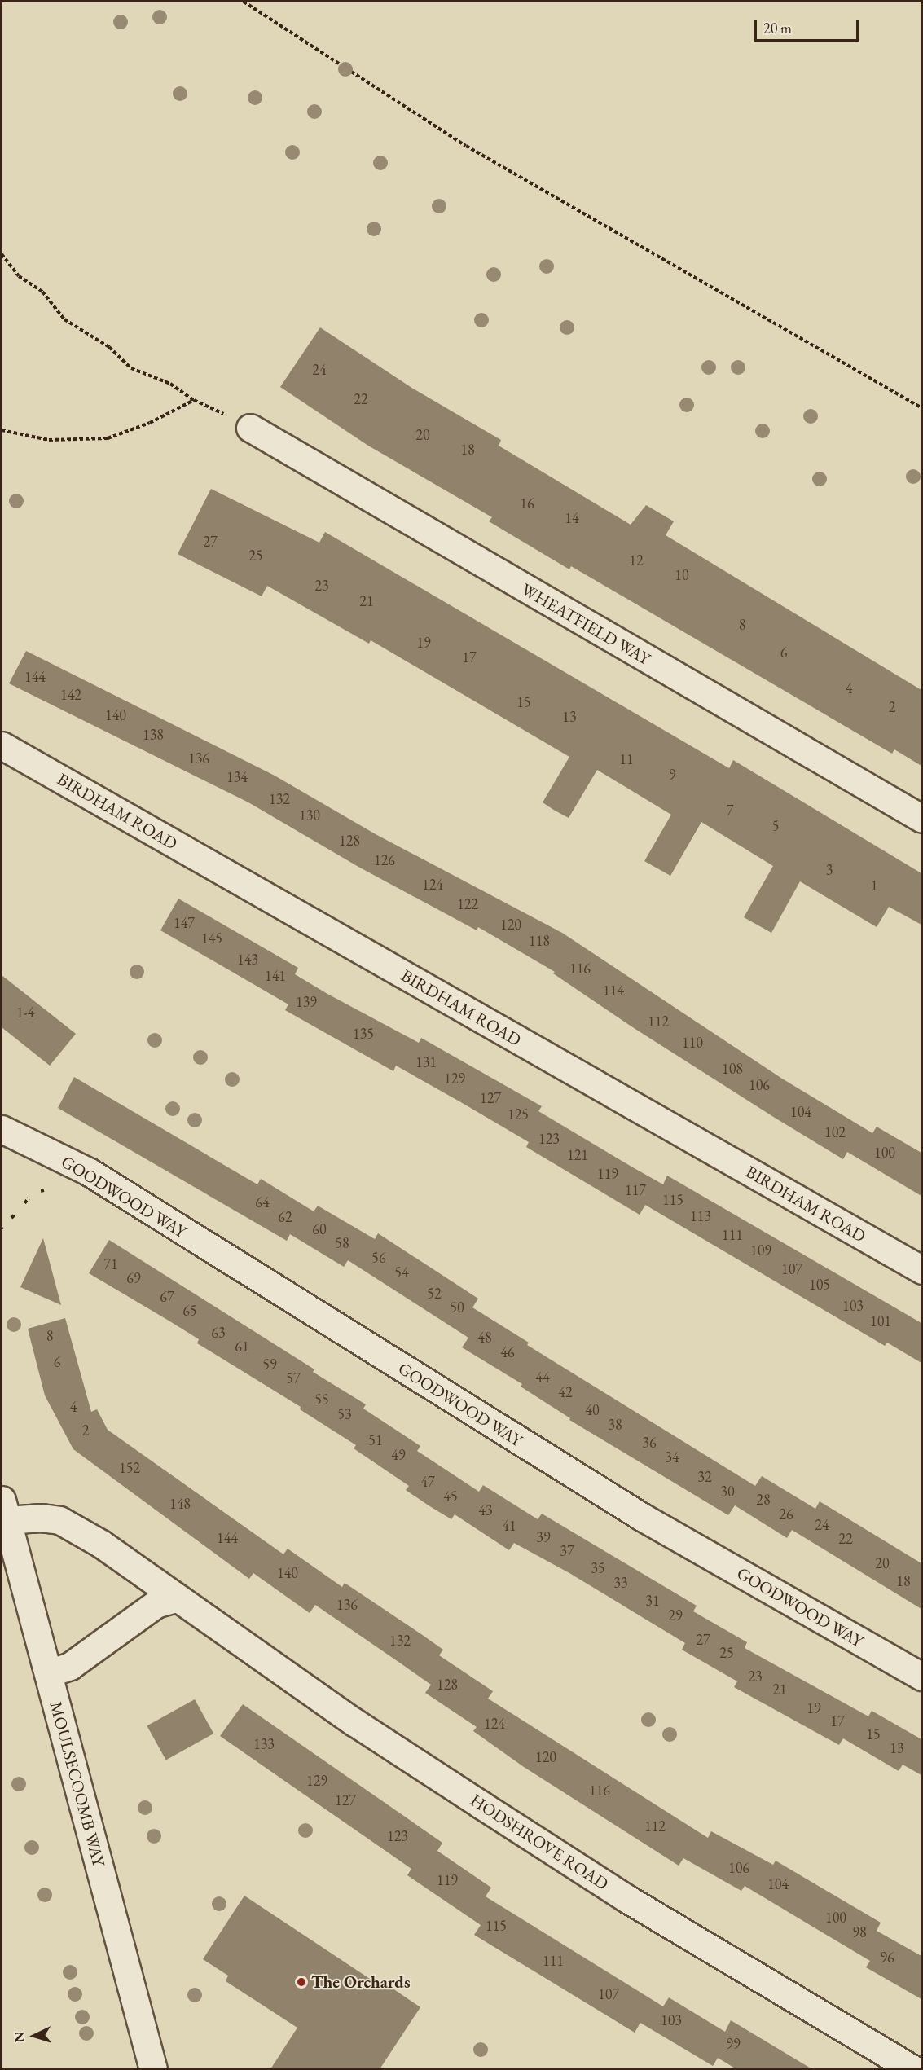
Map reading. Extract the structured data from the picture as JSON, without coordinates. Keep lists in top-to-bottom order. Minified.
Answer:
{"streets":{"street":["WHEATFIELD WAY","BIRDHAM ROAD","GOODWOOD WAY","MOULSECOOMB WAY","HODSHROVE ROAD"]},"crossings":[["MOULSECOOMB WAY","HODSHROVE ROAD"]],"places":["The Orchards"],"house_numbers":["24","22","20","18","16","14","27","25","12","10","23","21","8","19","6","17","144","4","142","15","2","140","13","138","136","11","9","134","132","7","130","5","128","126","3","124","1","122","147","120","145","118","143","116","141","114","139","1-4","112","135","110","131","108","129","106","127","104","125","102","123","100","121","119","117","115","64","113","62","60","111","58","109","56","71","107","54","69","105","52","67","103","50","65","101","63","8","48","61","46","6","59","44","57","42","55","4","40","53","38","2","51","36","49","34","152","32","47","30","45","28","148","43","26","24","41","39","144","22","37","20","35","140","18","33","31","136","29","27","132","25","23","128","21","19","17","124","15","133","13","120","129","116","127","112","123","106","119","104","100","115","98","96","111","107","103","99"],"scale_bar":"20 m","north":"left"}
